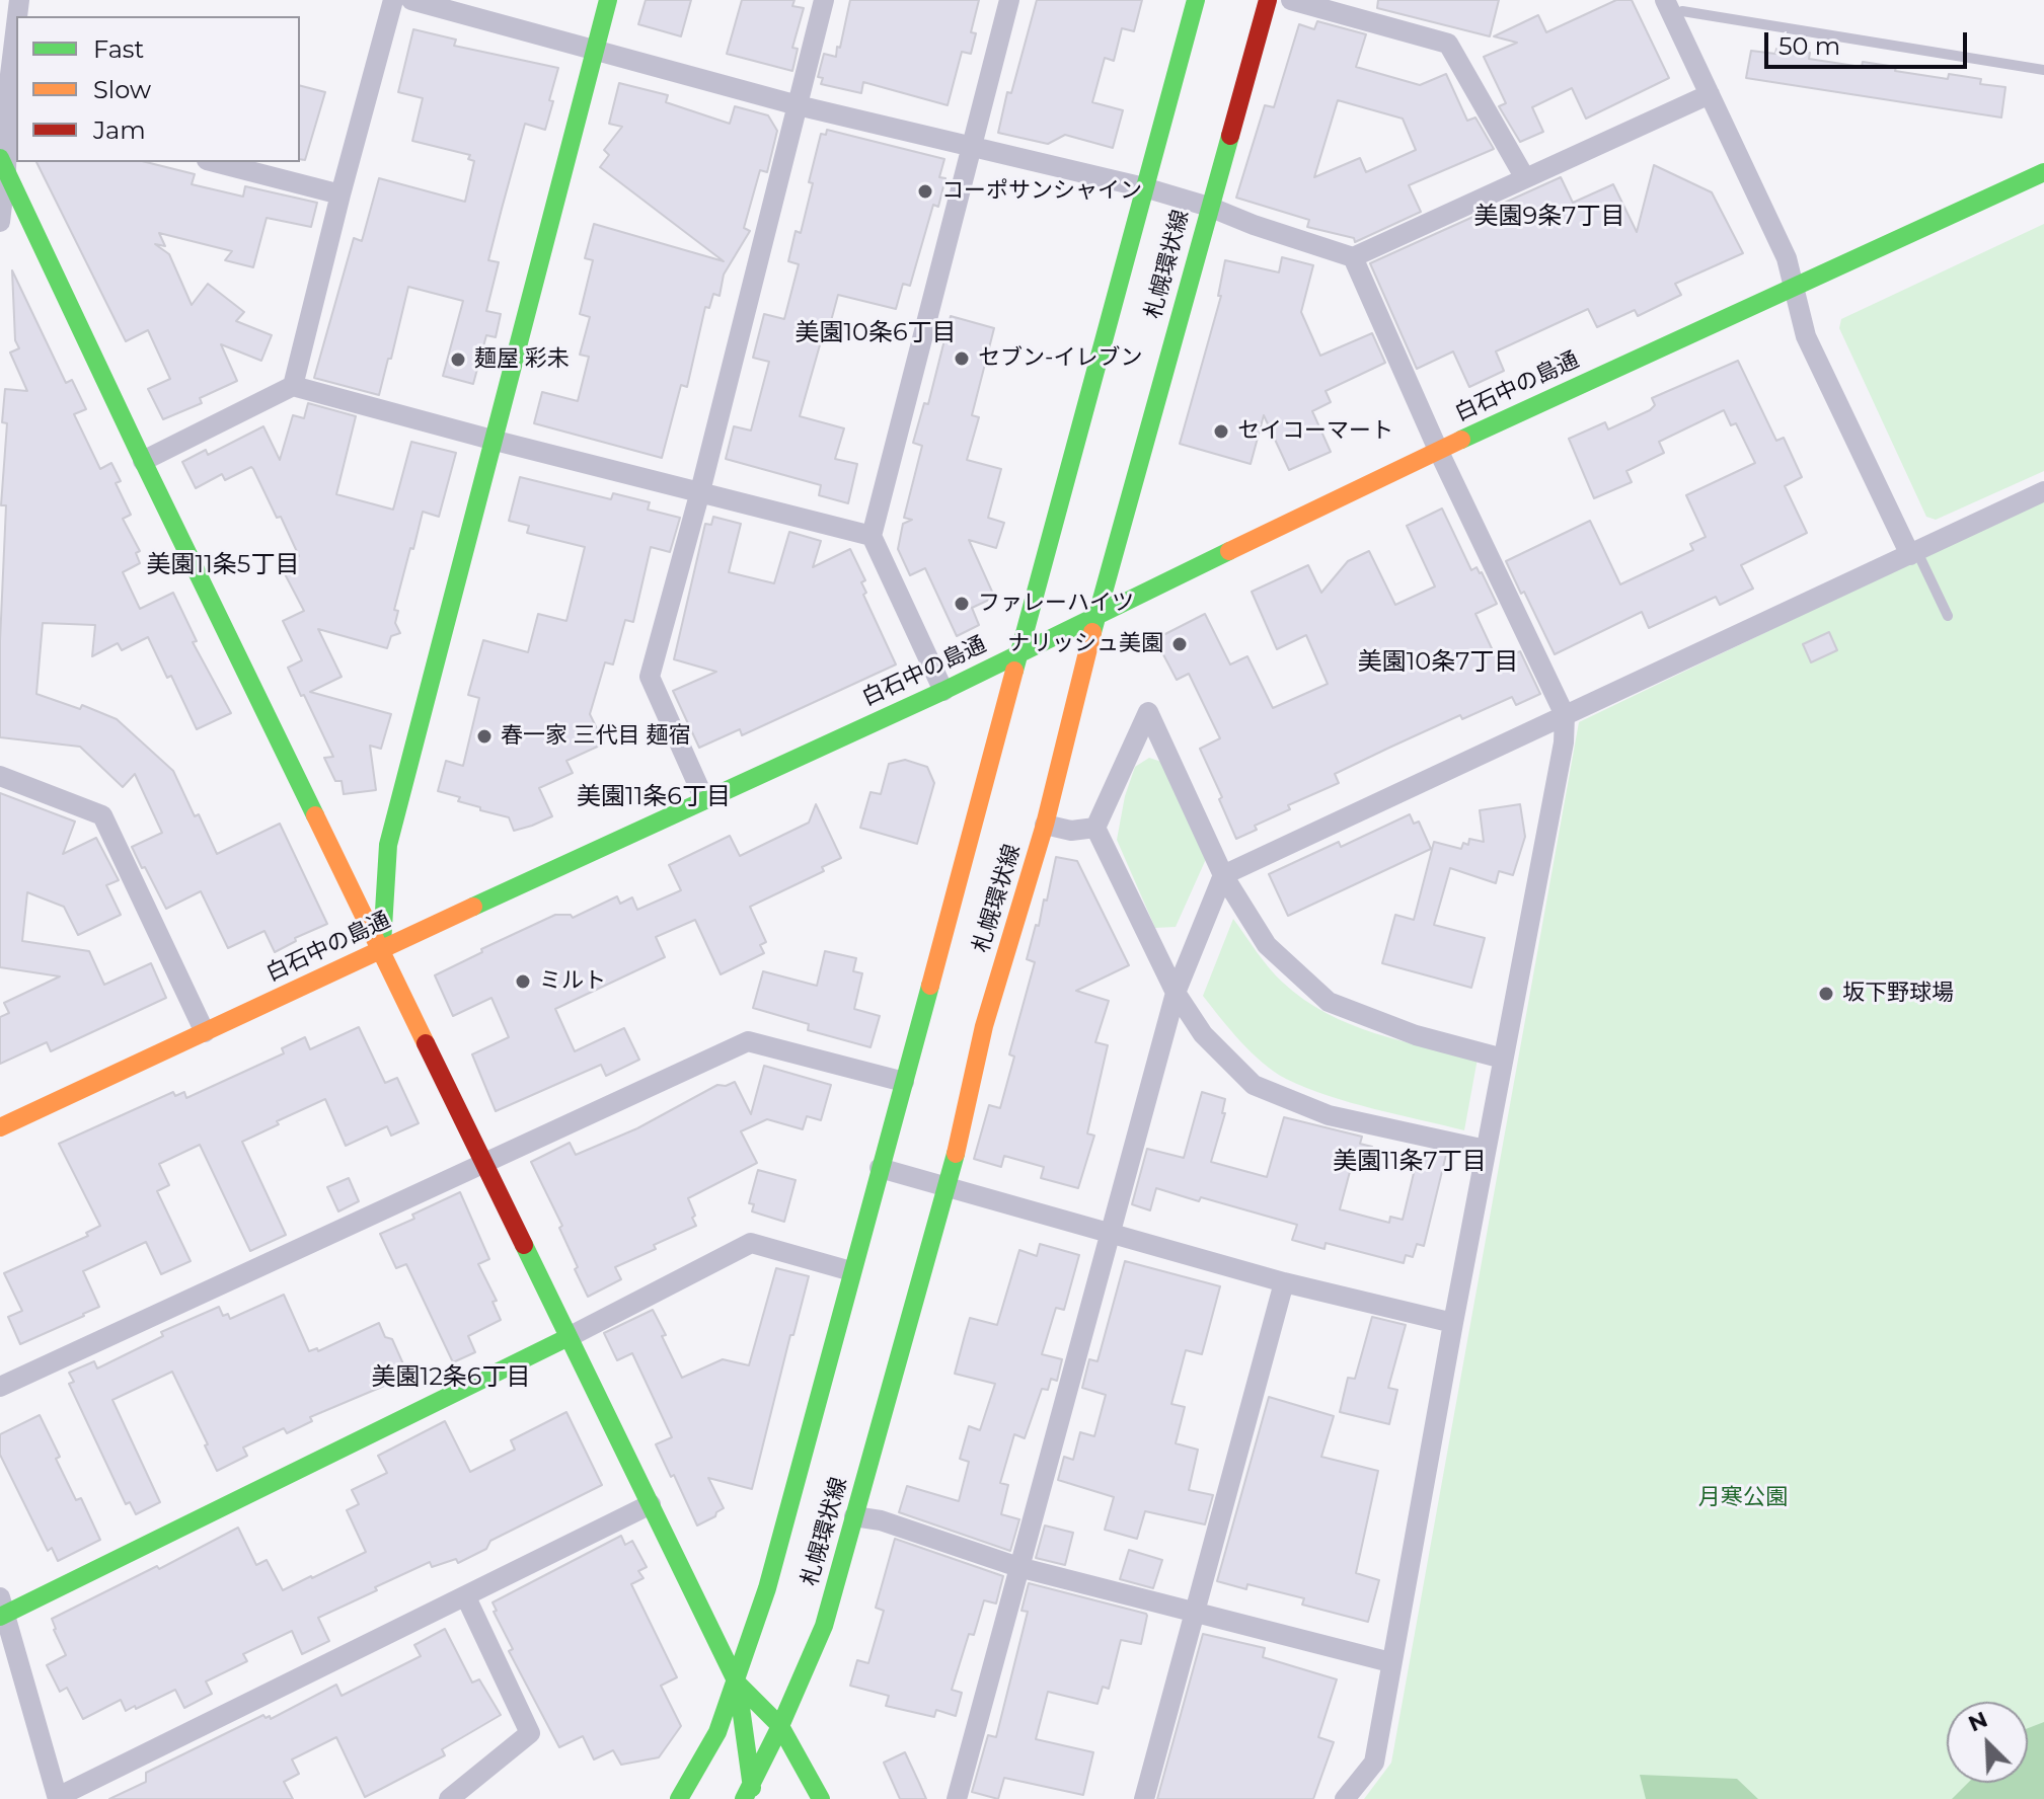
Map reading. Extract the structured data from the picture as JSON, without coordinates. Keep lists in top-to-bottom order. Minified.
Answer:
{"streets":{"street":["札幌環状線","白石中の島通"]},"crossings":[["札幌環状線","白石中の島通"]],"districts":["美園9条7丁目","美園10条6丁目","美園11条5丁目","美園10条7丁目","美園11条6丁目","美園11条7丁目","美園12条6丁目"],"parks":["月寒公園"],"places":["コーポサンシャイン","セブン-イレブン","麺屋 彩未","セイコーマート","ファレーハイツ","ナリッシュ美園","春一家 三代目 麺宿","ミルト","坂下野球場"],"legend":["Fast","Slow","Jam"],"scale_bar":"50 m","north":"top left"}
